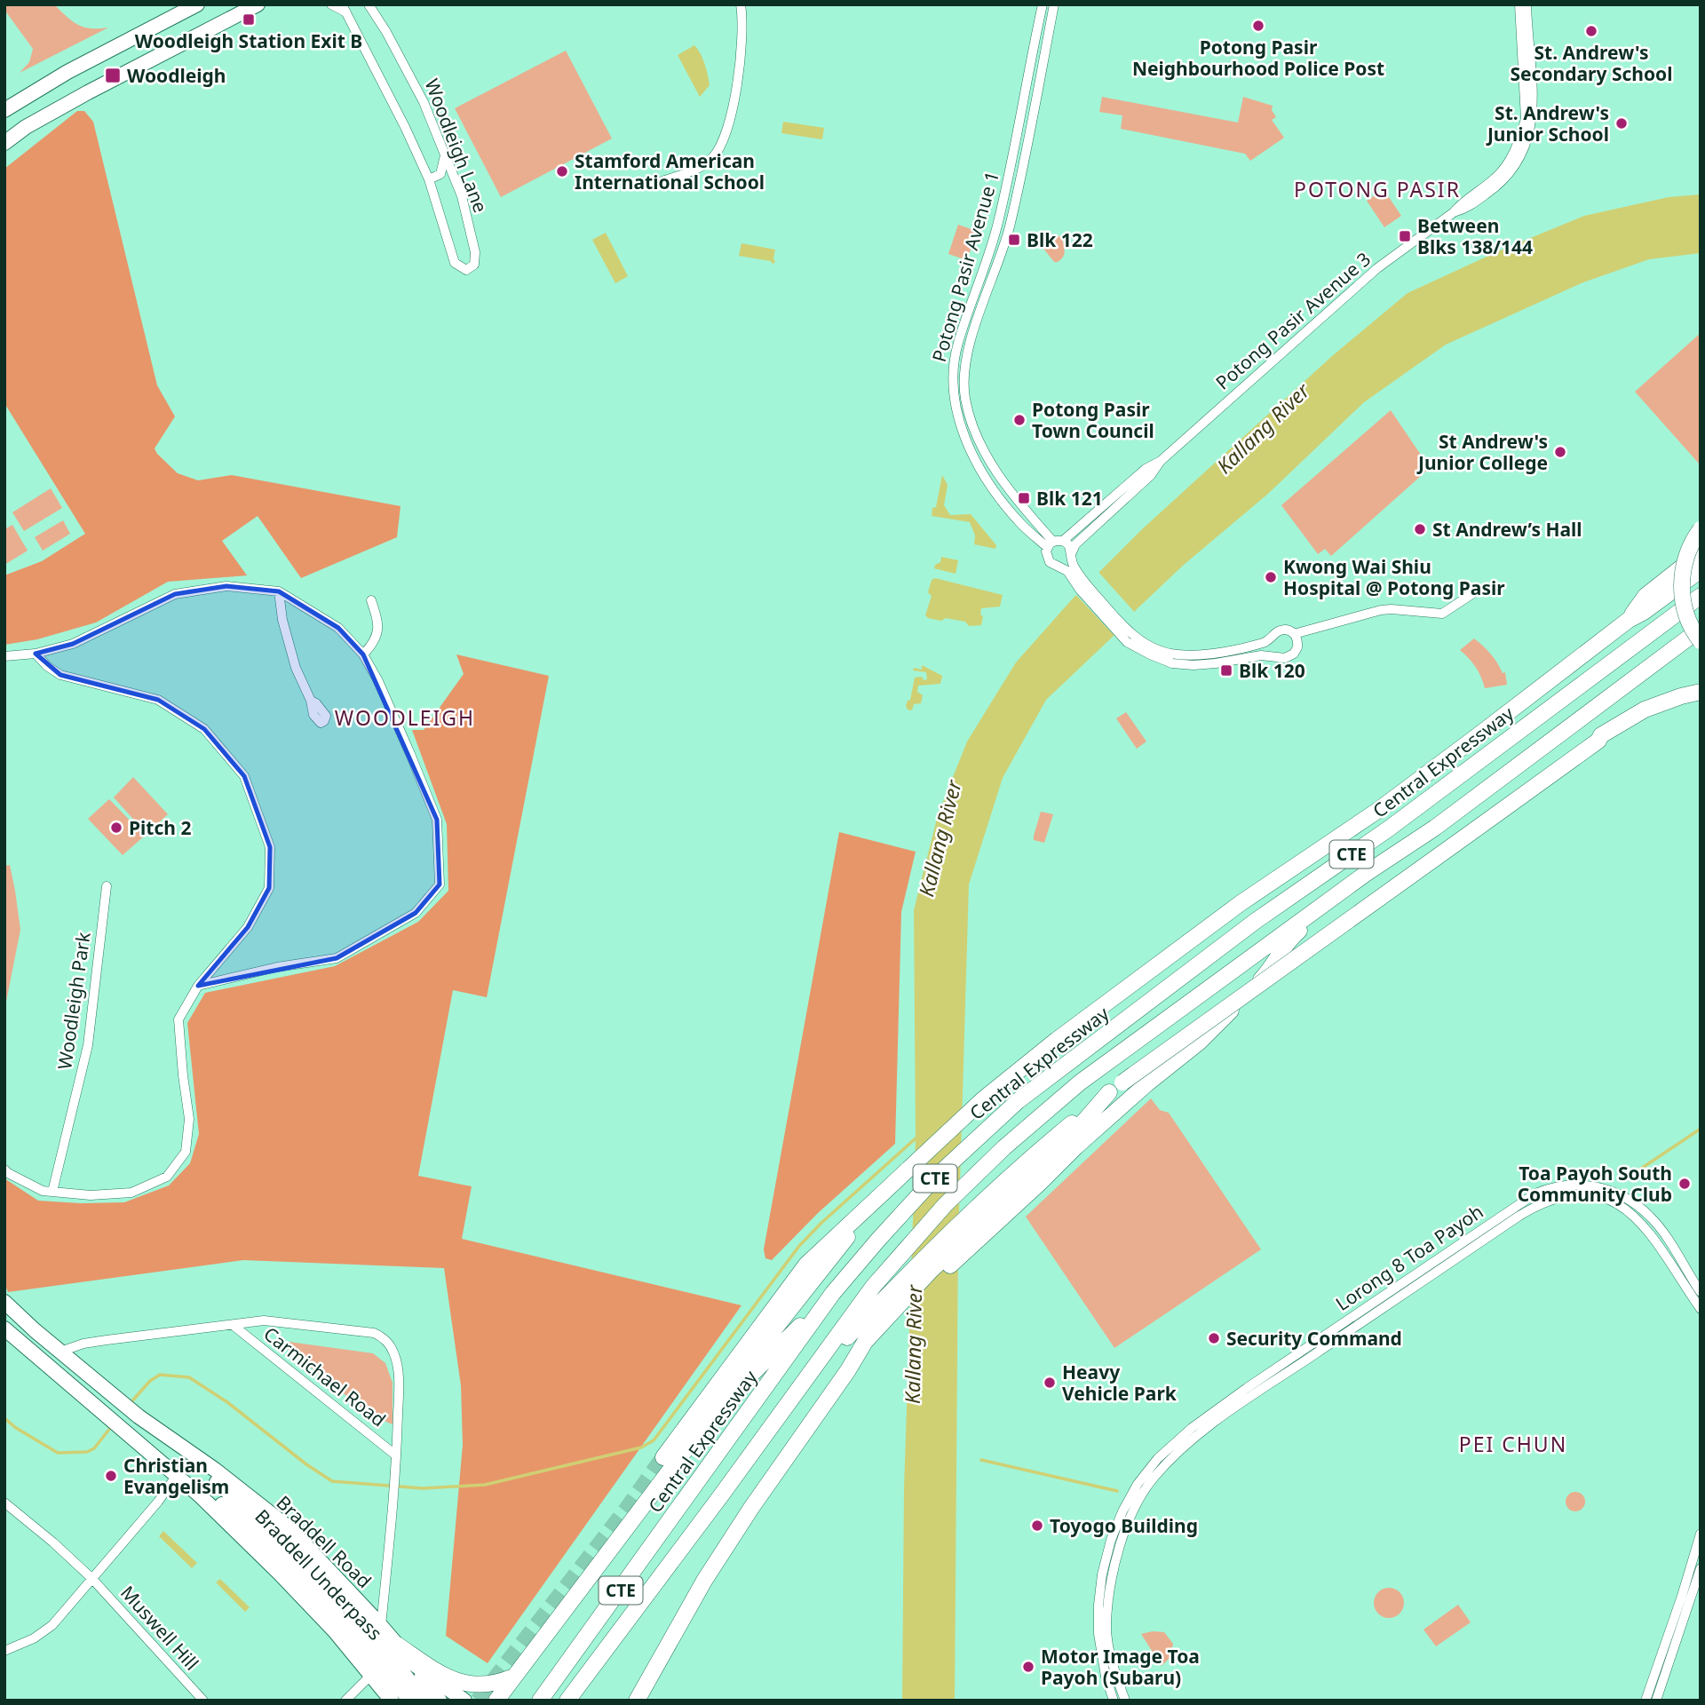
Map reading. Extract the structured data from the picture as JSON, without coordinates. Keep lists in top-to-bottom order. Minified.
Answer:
{"streets":{"highway":["Central Expressway","CTE"],"main road":["Braddell Road","Braddell Underpass"],"street":["Woodleigh Lane","Potong Pasir Avenue 1","Potong Pasir Avenue 3","Woodleigh Park","Lorong 8 Toa Payoh","Carmichael Road","Muswell Hill"]},"crossings":[["Potong Pasir Avenue 1","Potong Pasir Avenue 3"],["Carmichael Road","Braddell Road"],["Braddell Road","Braddell Underpass"]],"districts":["POTONG PASIR","WOODLEIGH","PEI CHUN"],"water":["Kallang River"],"places":{"transit":["Woodleigh Station Exit B","Woodleigh","Between Blks 138/144","Blk 122","Blk 121","Blk 120"],"other":["Potong Pasir Neighbourhood Police Post","St. Andrew's Secondary School","St. Andrew's Junior School","Stamford American International School","Potong Pasir Town Council","St Andrew's Junior College","St Andrew’s Hall","Kwong Wai Shiu Hospital @ Potong Pasir","Pitch 2","Toa Payoh South Community Club","Security Command","Heavy Vehicle Park","Christian Evangelism","Toyogo Building","Motor Image Toa Payoh (Subaru)"]}}
